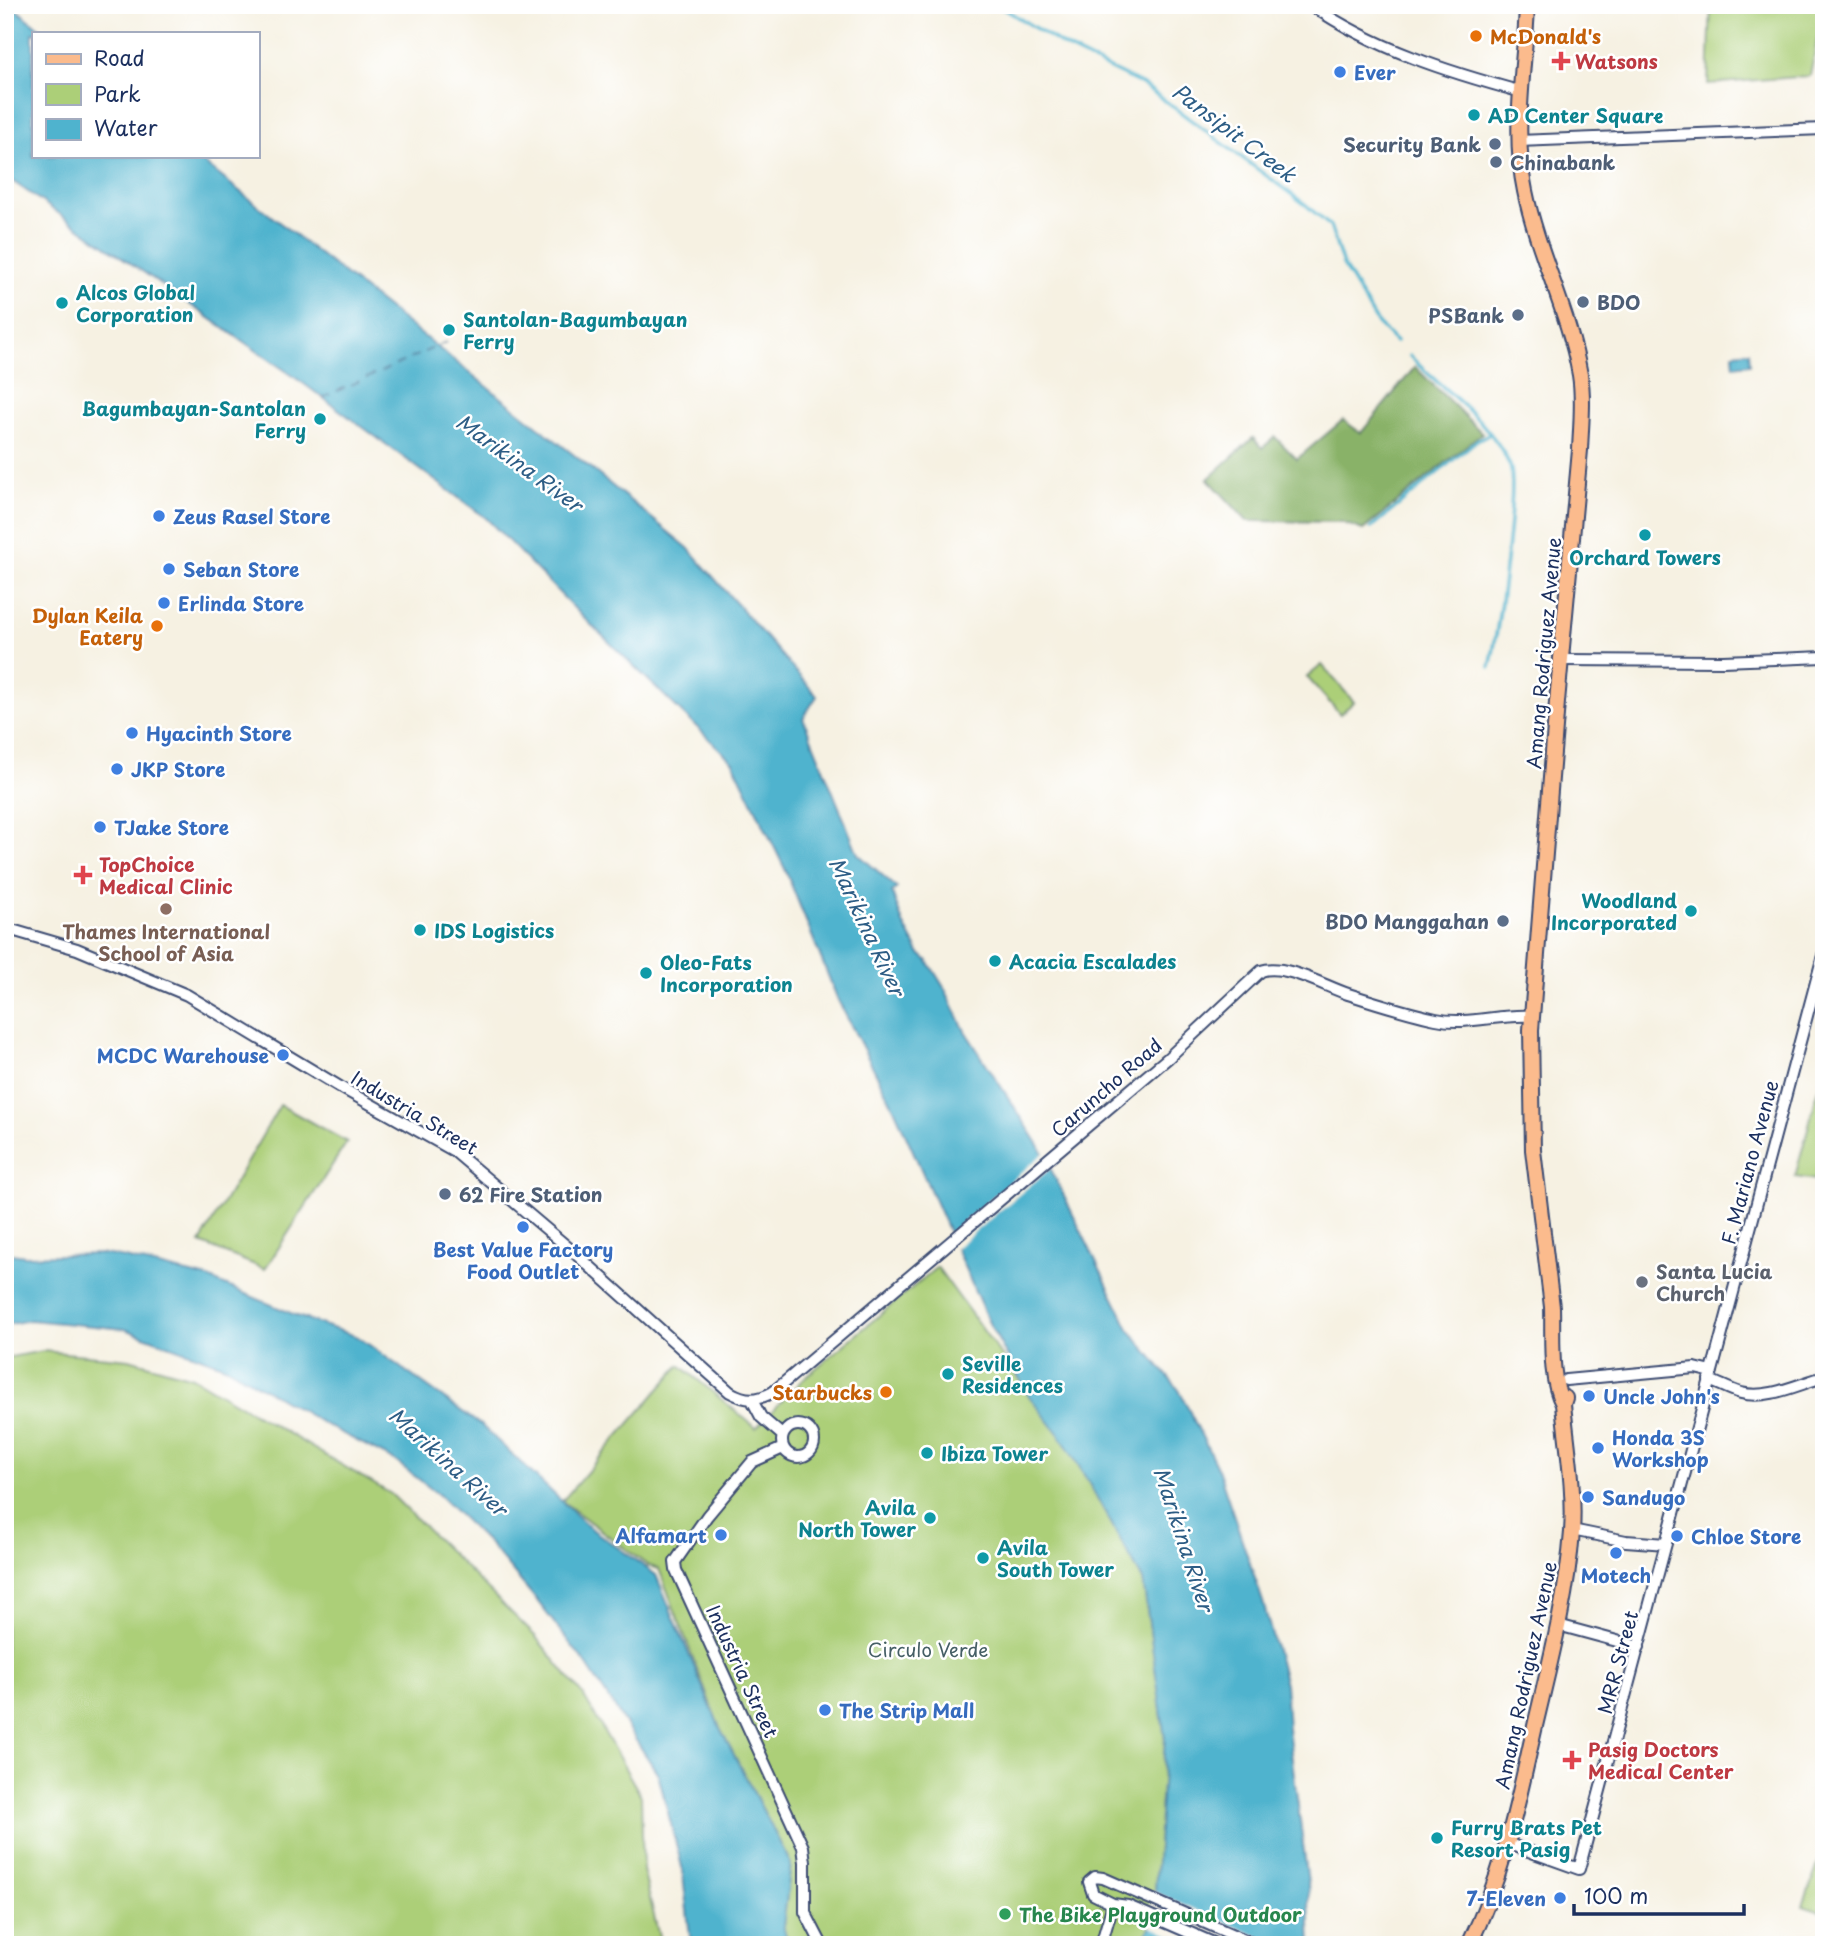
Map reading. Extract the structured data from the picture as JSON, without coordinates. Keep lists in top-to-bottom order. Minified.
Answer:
{"streets":{"main road":["Amang Rodriguez Avenue"],"street":["Caruncho Road","Industria Street","F. Mariano Avenue","MRR Street"]},"crossings":[["Amang Rodriguez Avenue","Caruncho Road"],["Amang Rodriguez Avenue","MRR Street"],["Caruncho Road","Industria Street"],["F. Mariano Avenue","MRR Street"]],"water":["Pansipit Creek","Marikina River"],"parks":["Circulo Verde"],"places":{"other":["McDonald's","Ever","AD Center Square","Security Bank","Chinabank","BDO","Alcos Global Corporation","PSBank","Santolan-Bagumbayan Ferry","Bagumbayan-Santolan Ferry","Zeus Rasel Store","Orchard Towers","Seban Store","Erlinda Store","Dylan Keila Eatery","Hyacinth Store","JKP Store","TJake Store","Thames International School of Asia","Woodland Incorporated","BDO Manggahan","IDS Logistics","Acacia Escalades","Oleo-Fats Incorporation","MCDC Warehouse","62 Fire Station","Best Value Factory Food Outlet","Santa Lucia Church","Seville Residences","Starbucks","Uncle John's","Honda 3S Workshop","Ibiza Tower","Sandugo","Avila North Tower","Alfamart","Chloe Store","Motech","Avila South Tower","The Strip Mall","Furry Brats Pet Resort Pasig","7-Eleven","The Bike Playground Outdoor"],"health":["Watsons","TopChoice Medical Clinic","Pasig Doctors Medical Center"]},"legend":["Road","Park","Water"],"scale_bar":"100 m"}
